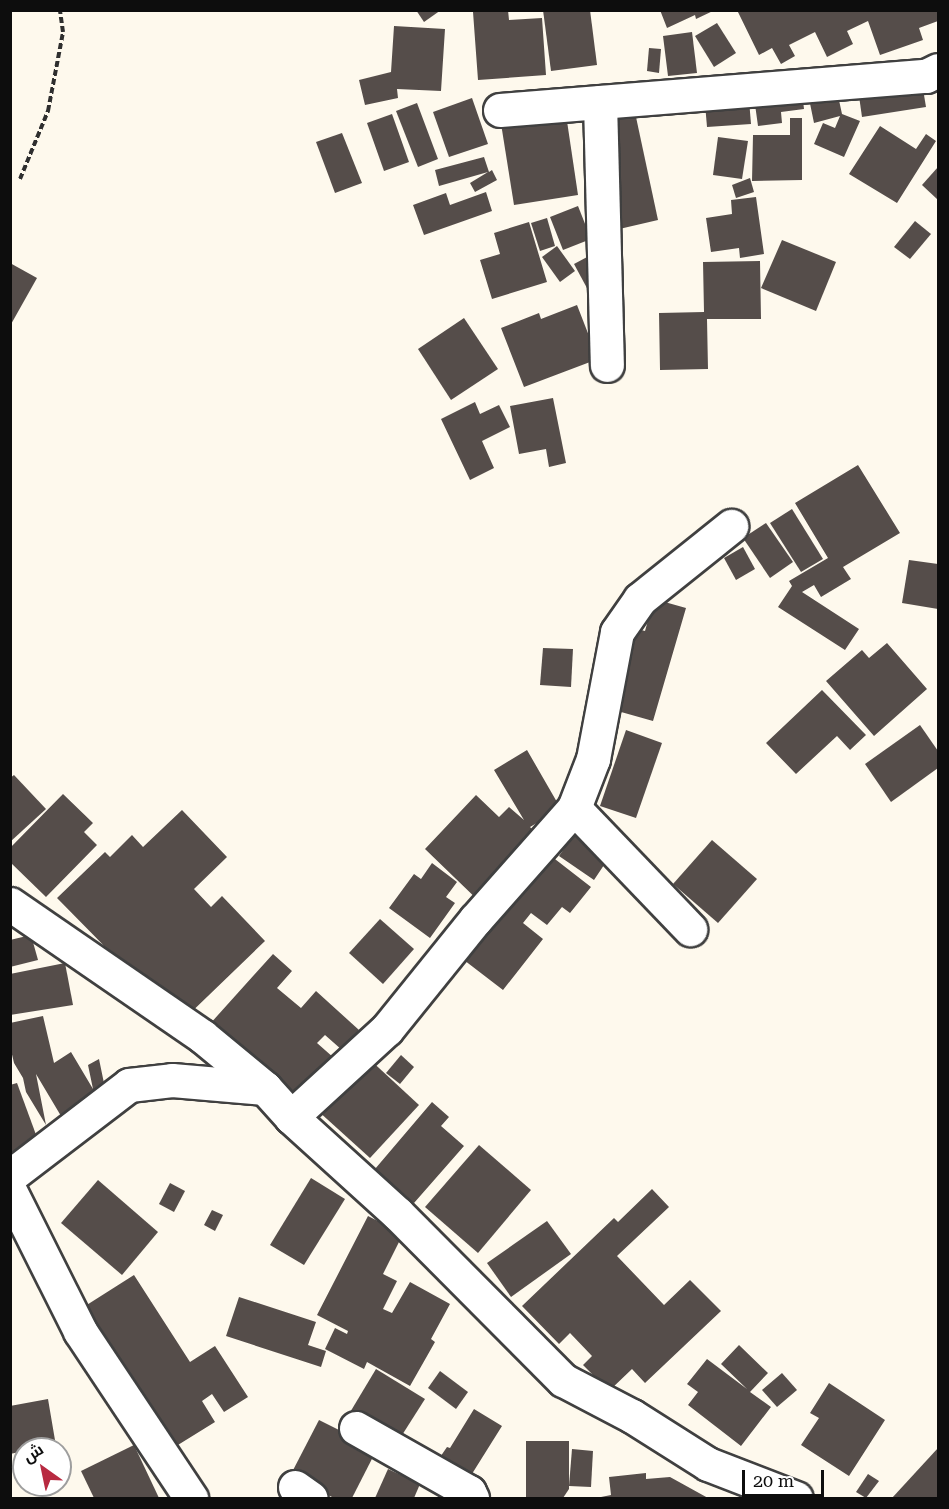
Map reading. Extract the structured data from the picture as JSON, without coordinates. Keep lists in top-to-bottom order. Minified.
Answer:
{"scale_bar":"20 m","north":"top left"}
